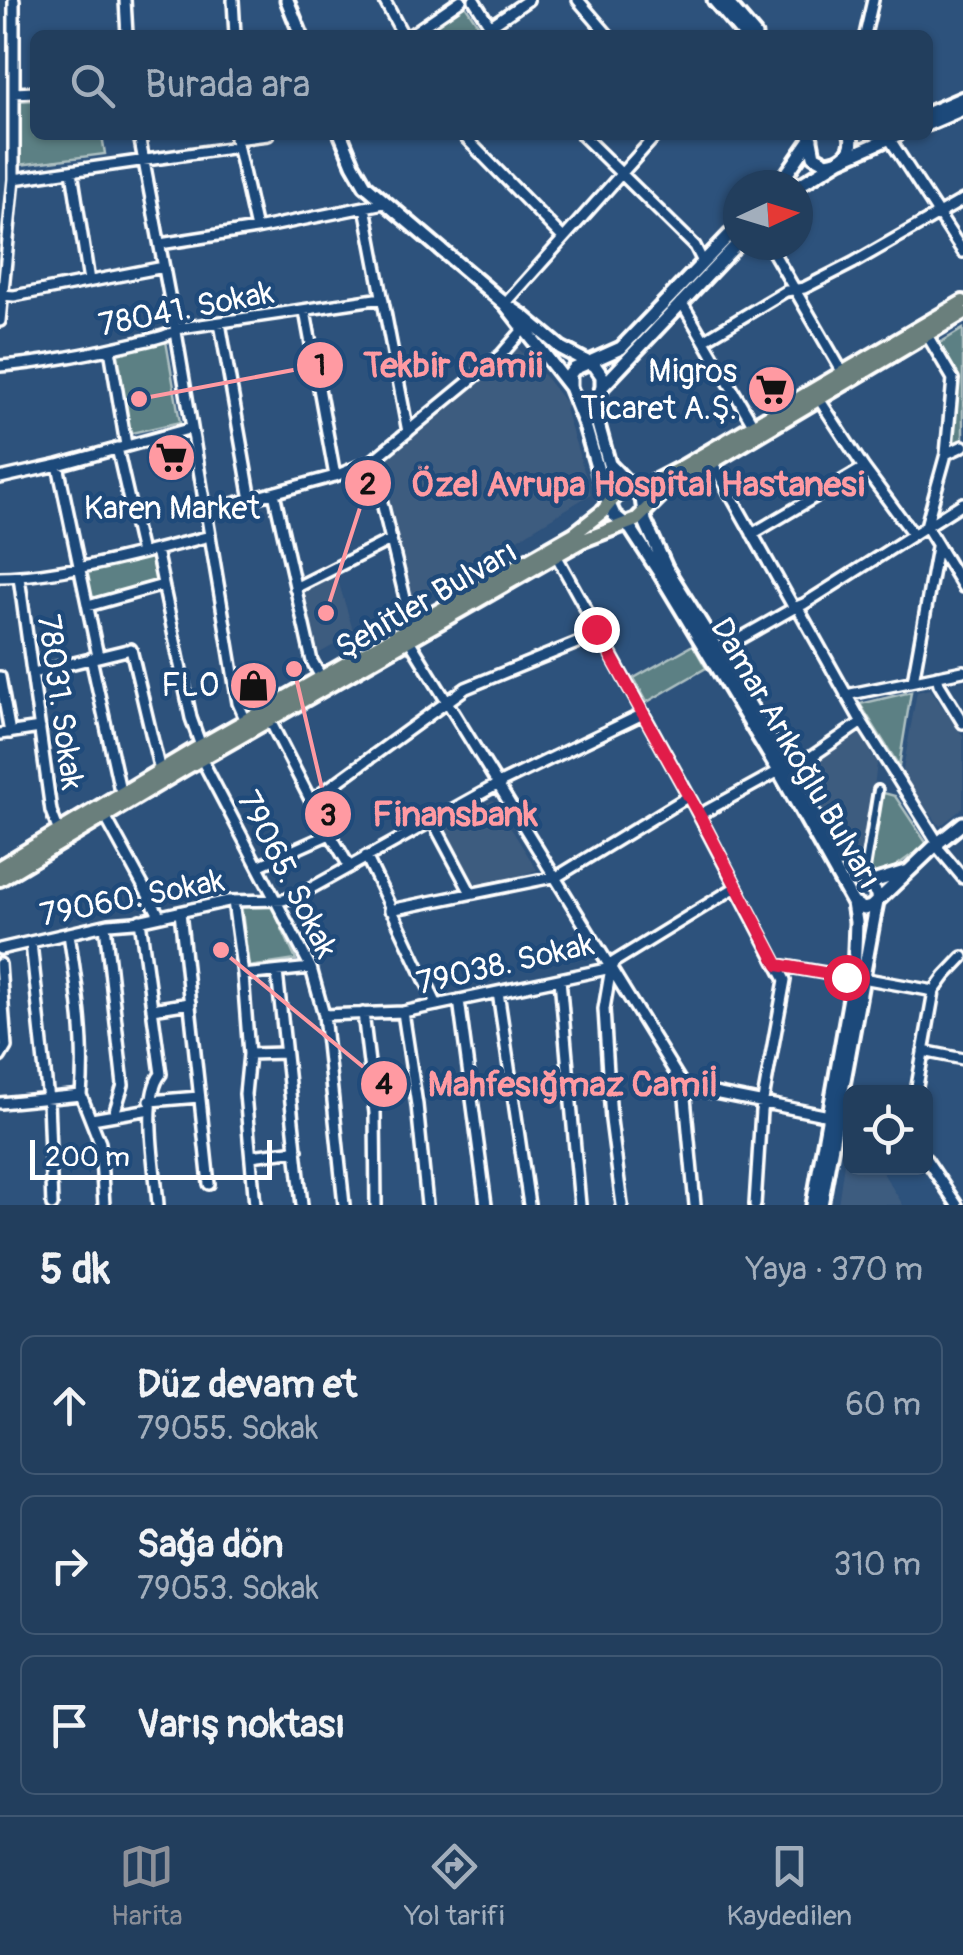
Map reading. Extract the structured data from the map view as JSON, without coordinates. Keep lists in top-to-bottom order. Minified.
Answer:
{"streets":{"main road":["Şehitler Bulvarı","Damar Arıkoğlu Bulvarı"],"street":["78041. Sokak","78031. Sokak","79065. Sokak","79060. Sokak","79038. Sokak"]},"crossings":[["Şehitler Bulvarı","78031. Sokak"],["Şehitler Bulvarı","Damar Arıkoğlu Bulvarı"],["Şehitler Bulvarı","79065. Sokak"],["79065. Sokak","79060. Sokak"],["79065. Sokak","79038. Sokak"]],"places":{"supermarket":["Migros Ticaret A.Ş.","Karen Market"],"other":["Tekbir Camii","Özel Avrupa Hospital Hastanesi","Finansbank","Mahfesığmaz Camiİ"],"shop":["FLO"]},"scale_bar":"200 m","north":"right","page":{"search":"Burada ara","scale":"200 m","heading":["5 dk","Yaya · 370 m"],"list":[["Düz devam et","79055. Sokak","60 m"],["Sağa dön","79053. Sokak","310 m"],"Varış noktası"],"nav":["Harita","Yol tarifi","Kaydedilen"]}}
